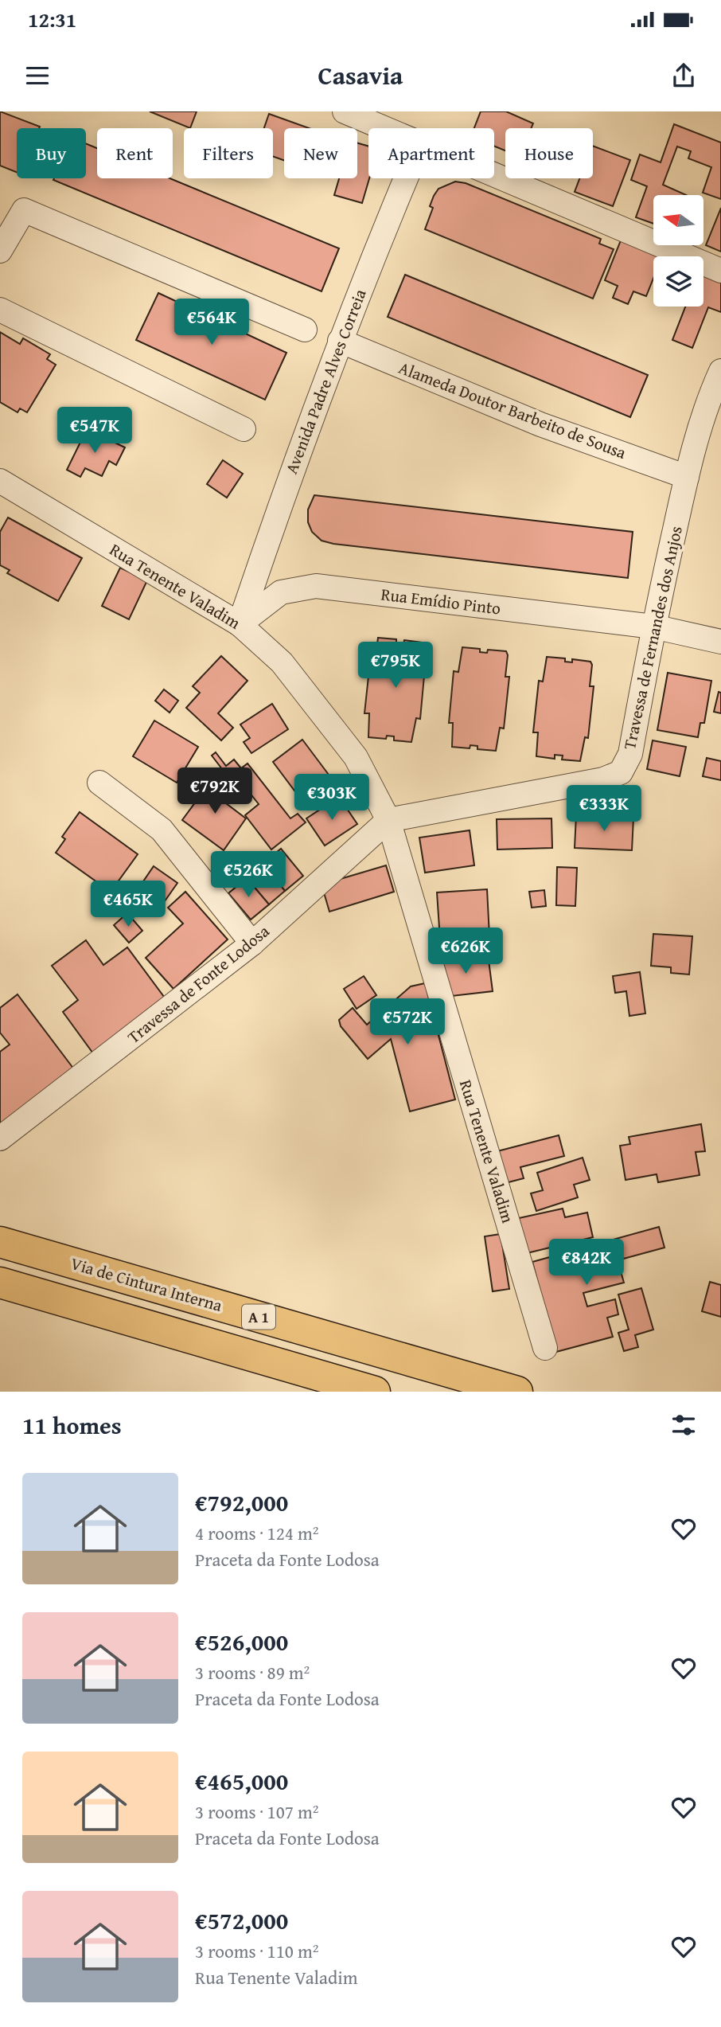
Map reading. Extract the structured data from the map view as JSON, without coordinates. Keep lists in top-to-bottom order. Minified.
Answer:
{"streets":{"highway":["Via de Cintura Interna","A 1"],"street":["Avenida Padre Alves Correia","Alameda Doutor Barbeito de Sousa","Rua Tenente Valadim","Rua Emídio Pinto","Travessa de Fernandes dos Anjos","Travessa de Fonte Lodosa"]},"crossings":[["Avenida Padre Alves Correia","Alameda Doutor Barbeito de Sousa"],["Avenida Padre Alves Correia","Rua Tenente Valadim"],["Avenida Padre Alves Correia","Rua Emídio Pinto"],["Alameda Doutor Barbeito de Sousa","Travessa de Fernandes dos Anjos"],["Rua Tenente Valadim","Rua Emídio Pinto"],["Rua Tenente Valadim","Travessa de Fernandes dos Anjos"],["Rua Tenente Valadim","Travessa de Fonte Lodosa"],["Rua Emídio Pinto","Travessa de Fernandes dos Anjos"],["Travessa de Fernandes dos Anjos","Travessa de Fonte Lodosa"]],"north":"left","page":{"status":"12:31","header":"Casavia","chip":["Buy","Rent","Filters","New","Apartment","House"],"price":["€564K","€547K","€795K","€792K","€303K","€333K","€526K","€465K","€626K","€572K","€842K"],"heading":"11 homes","list":[{"name":"€792,000","note":"4 rooms · 124 m² · Praceta da Fonte Lodosa"},{"name":"€526,000","note":"3 rooms · 89 m² · Praceta da Fonte Lodosa"},{"name":"€465,000","note":"3 rooms · 107 m² · Praceta da Fonte Lodosa"},{"name":"€572,000","note":"3 rooms · 110 m² · Rua Tenente Valadim"}]}}
